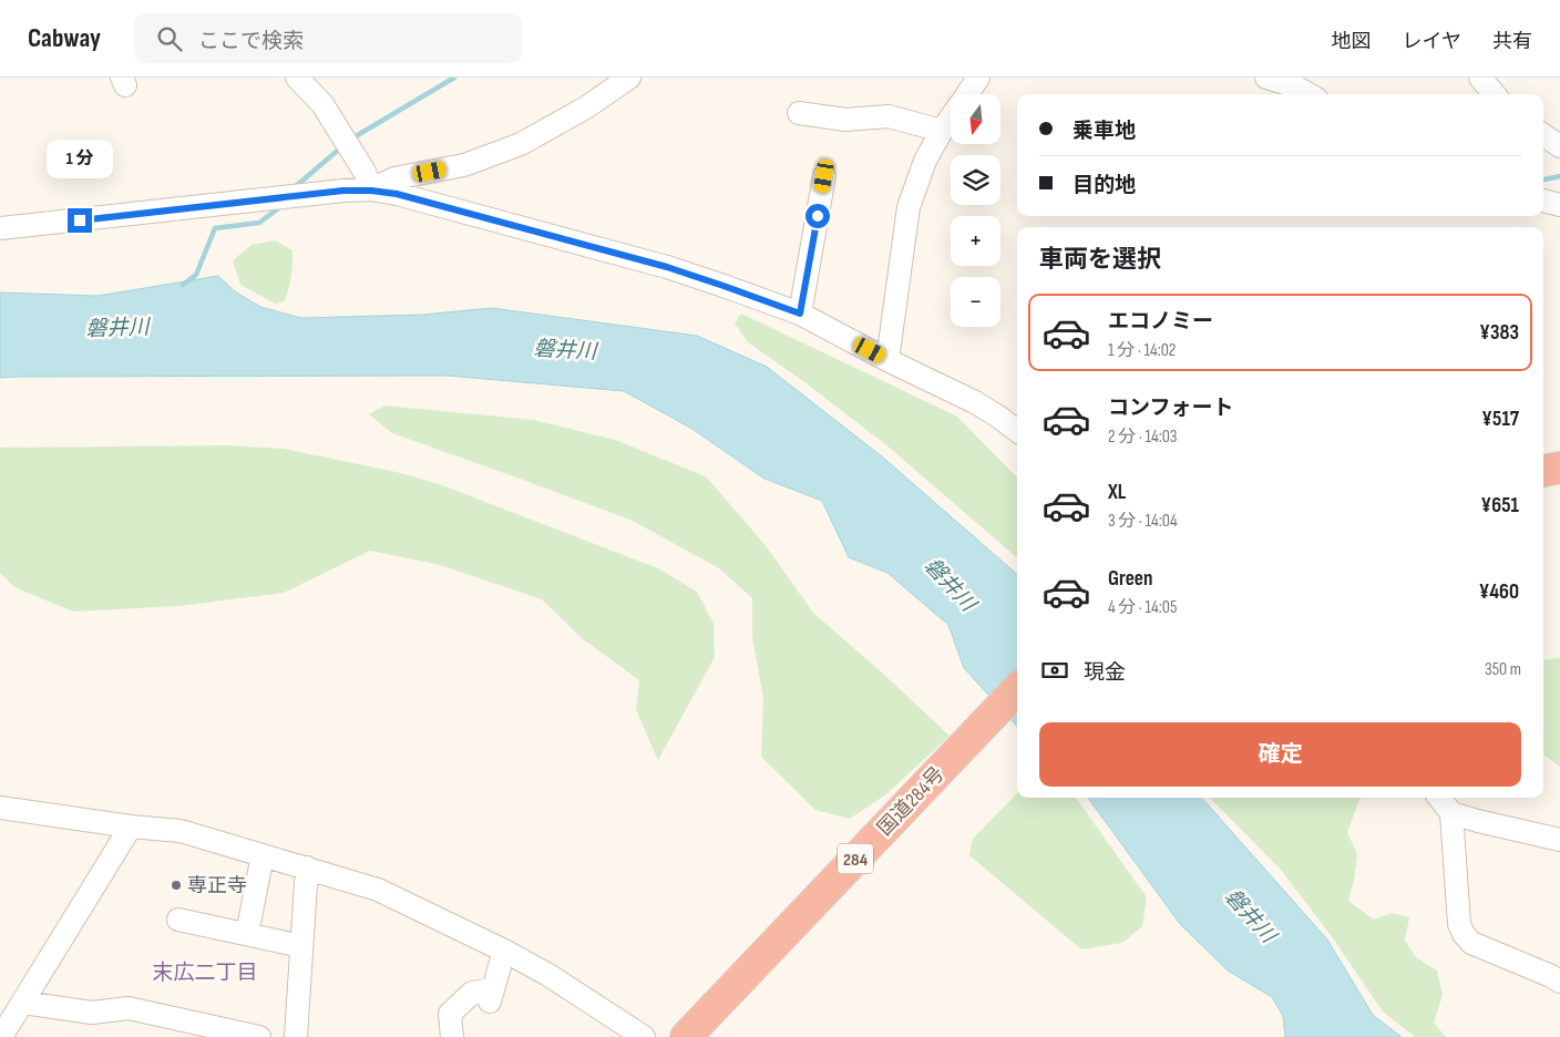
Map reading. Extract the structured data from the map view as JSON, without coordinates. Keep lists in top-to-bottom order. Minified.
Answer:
{"streets":{"highway":["国道284号","284"]},"districts":["末広二丁目"],"water":["磐井川"],"places":["専正寺"],"north":"bottom","page":{"header":"Cabway","search":"ここで検索","nav":["地図","レイヤ","共有"],"map_buttons":["+","−"],"banner":["乗車地","目的地"],"bubble":"1 分","heading":"車両を選択","list":[{"name":"エコノミー","note":"1 分 · 14:02","value":"¥383"},{"name":"コンフォート","note":"2 分 · 14:03","value":"¥517"},{"name":"XL","note":"3 分 · 14:04","value":"¥651"},{"name":"Green","note":"4 分 · 14:05","value":"¥460"}],"pay":["現金","350 m"],"buttons":"確定"}}
